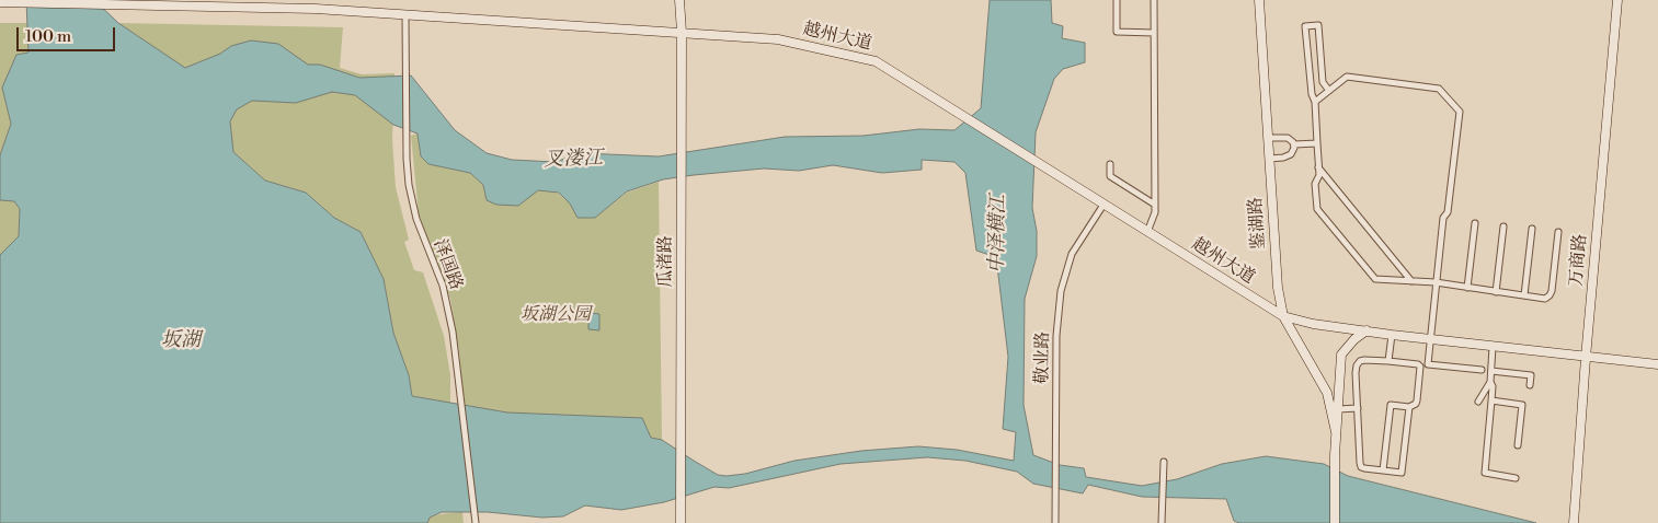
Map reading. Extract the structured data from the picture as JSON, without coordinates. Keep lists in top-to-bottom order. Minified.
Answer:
{"streets":{"street":["越州大道","鉴湖路","万商路","瓜渚路","泽国路","敬业路"]},"crossings":[["越州大道","鉴湖路"],["越州大道","万商路"],["越州大道","瓜渚路"],["越州大道","泽国路"],["越州大道","敬业路"]],"water":["叉溇江","中泽横江","坂湖"],"parks":["坂湖公园"],"scale_bar":"100 m"}
